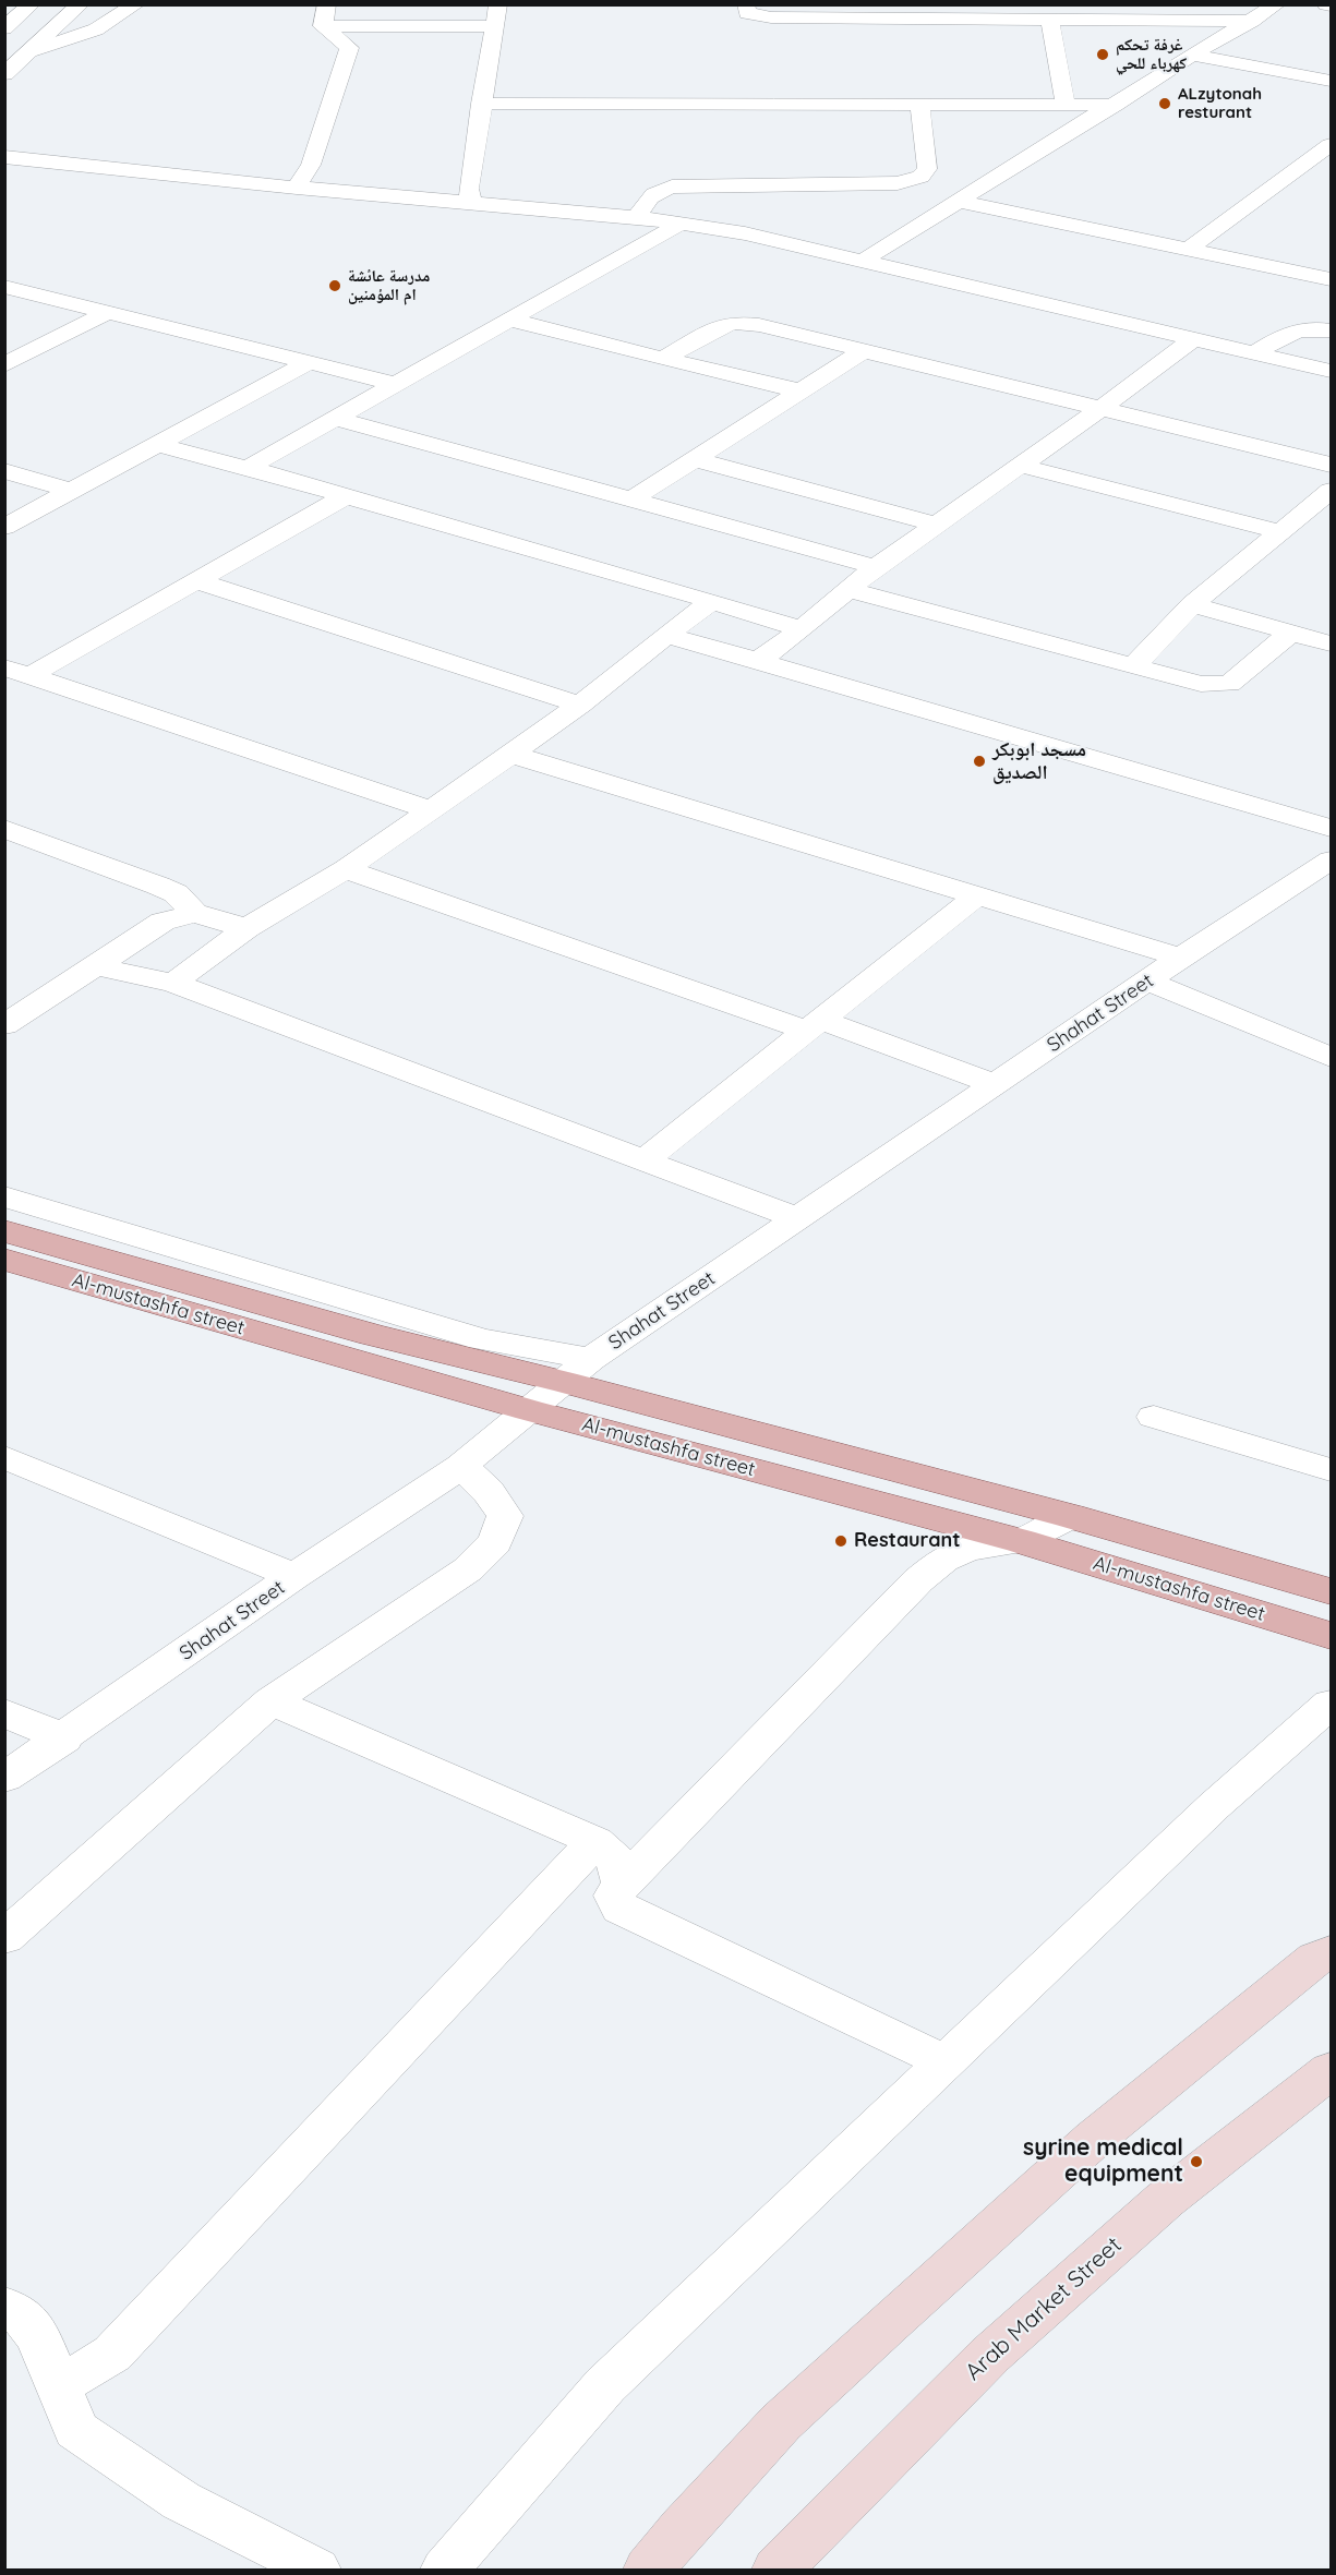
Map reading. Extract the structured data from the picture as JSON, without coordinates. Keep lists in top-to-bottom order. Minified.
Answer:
{"streets":{"main road":["Al-mustashfa street","Arab Market Street"],"street":["Shahat Street"]},"crossings":[["Shahat Street","Al-mustashfa street"]],"places":["غرفة تحكم كهرباء للحي","ALzytonah resturant","مدرسة عائشة ام المؤمنين","مسجد ابوبكر الصديق","Restaurant","syrine medical equipment"]}
